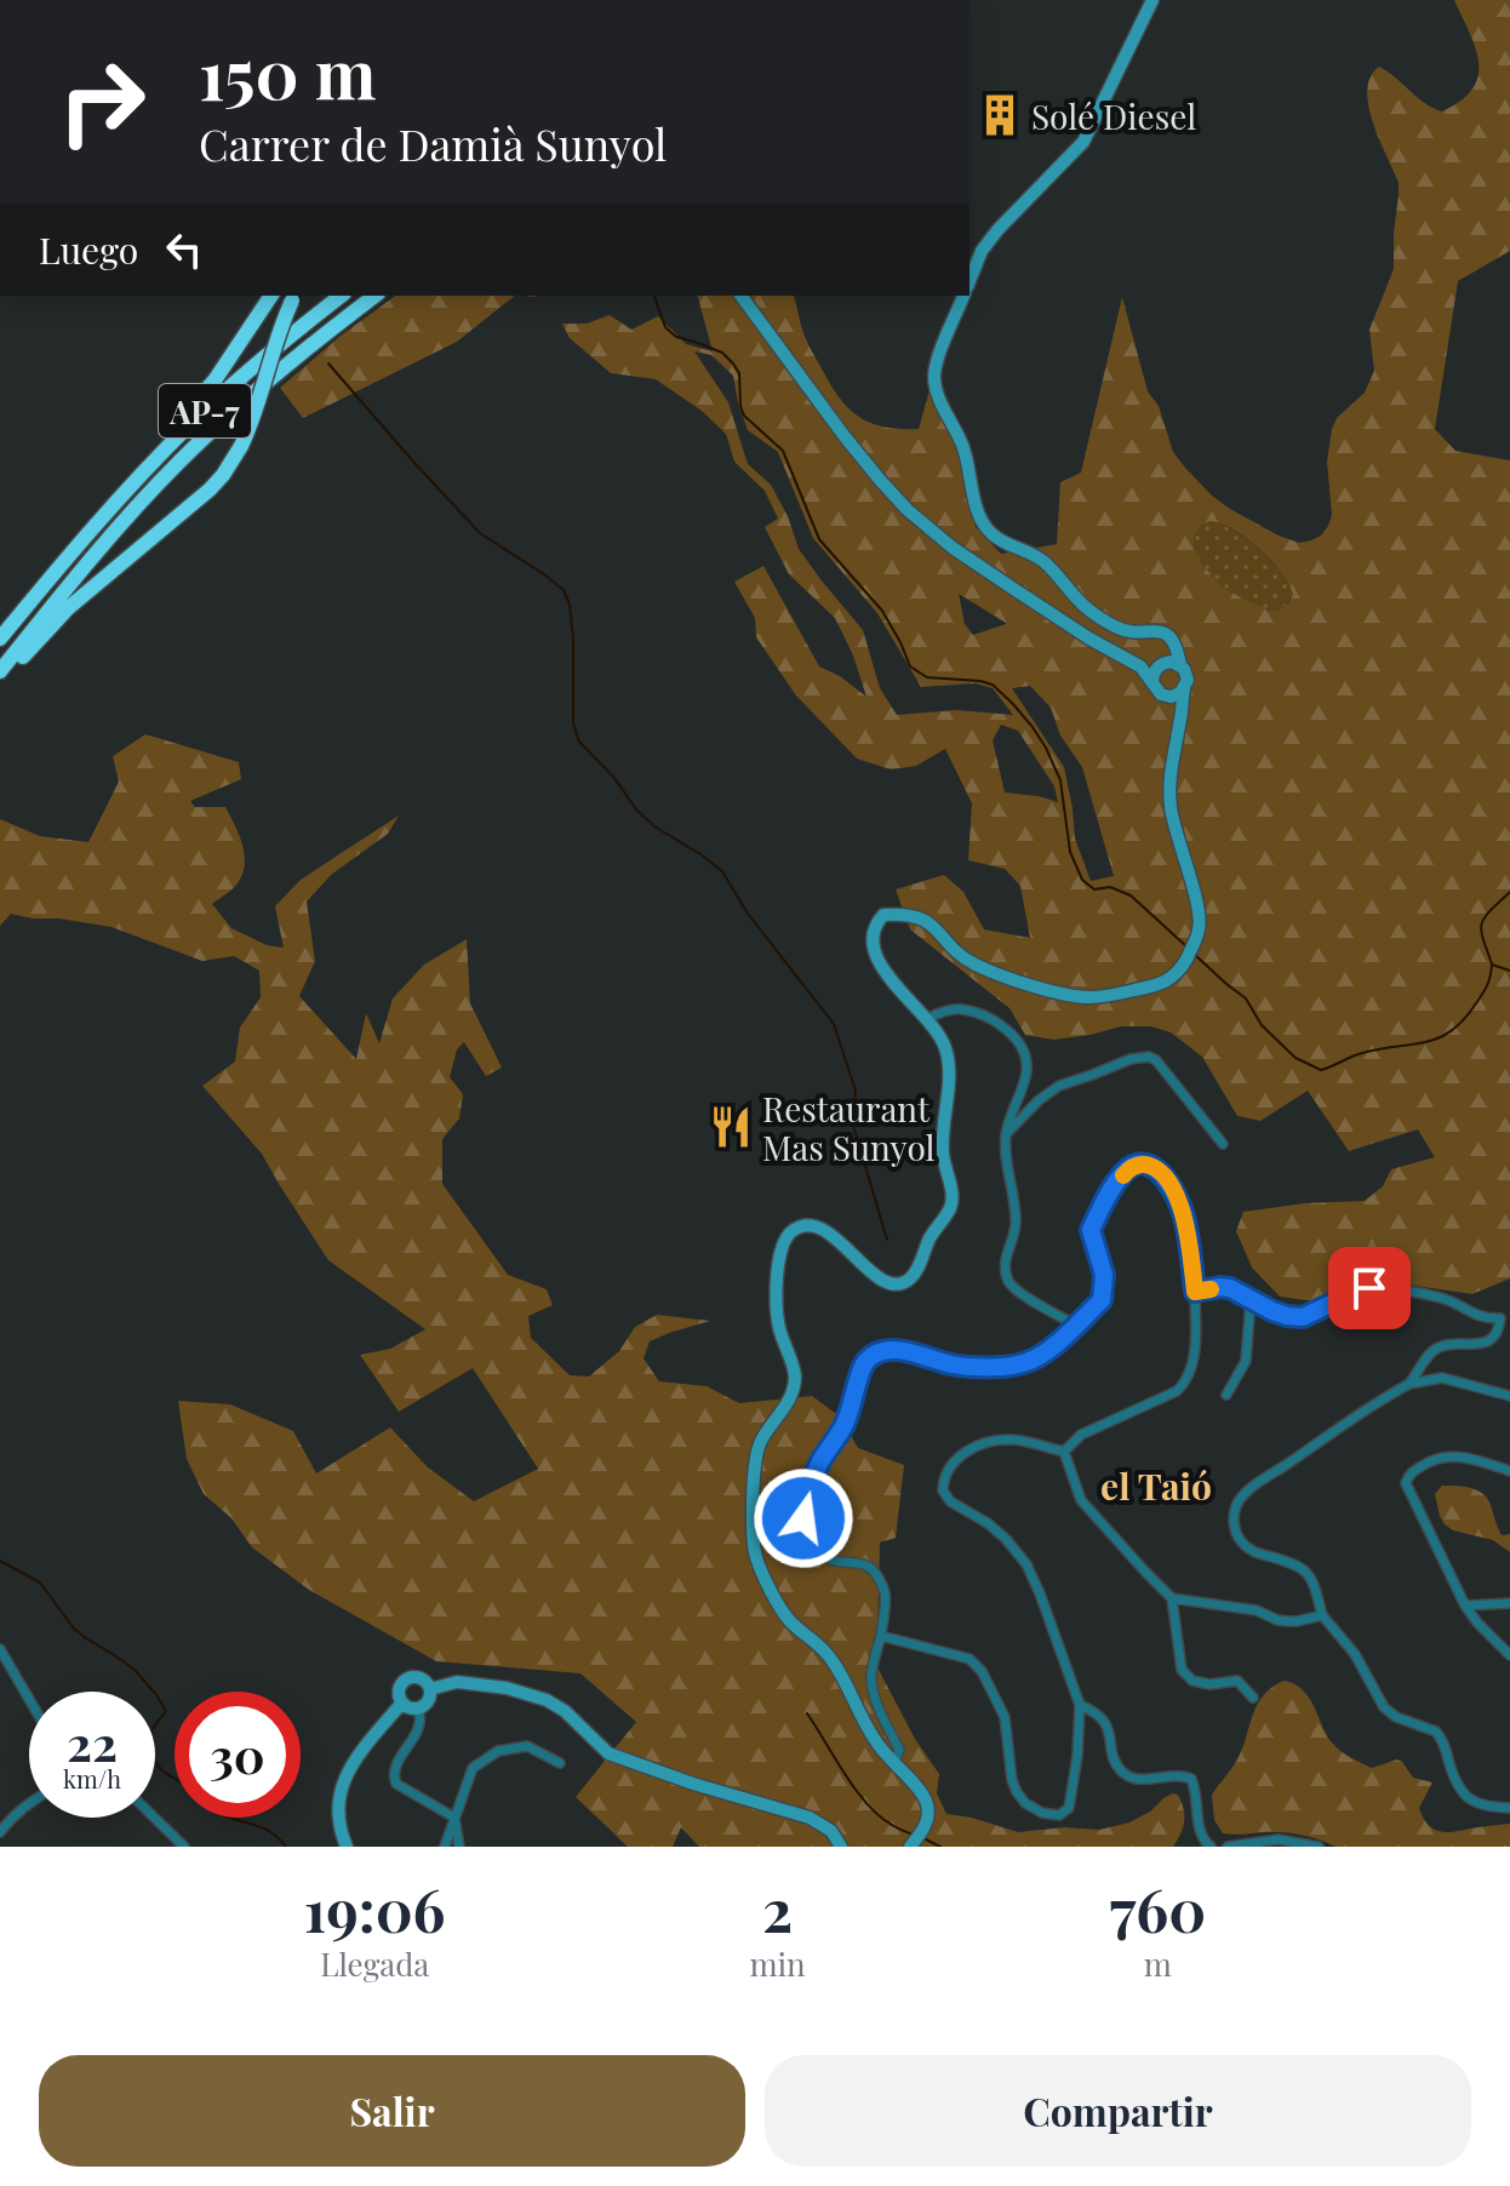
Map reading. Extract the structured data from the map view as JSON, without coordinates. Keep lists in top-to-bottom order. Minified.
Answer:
{"streets":{"highway":["AP-7"]},"districts":["el Taió"],"places":{"building":["Solé Diesel"],"restaurant":["Restaurant Mas Sunyol"]},"page":{"turn":["150 m","Carrer de Damià Sunyol"],"then":"Luego","speed":"22 km/h","limit":"30","eta":["19:06","Llegada","2","min","760","m"],"buttons":["Salir","Compartir"]}}
